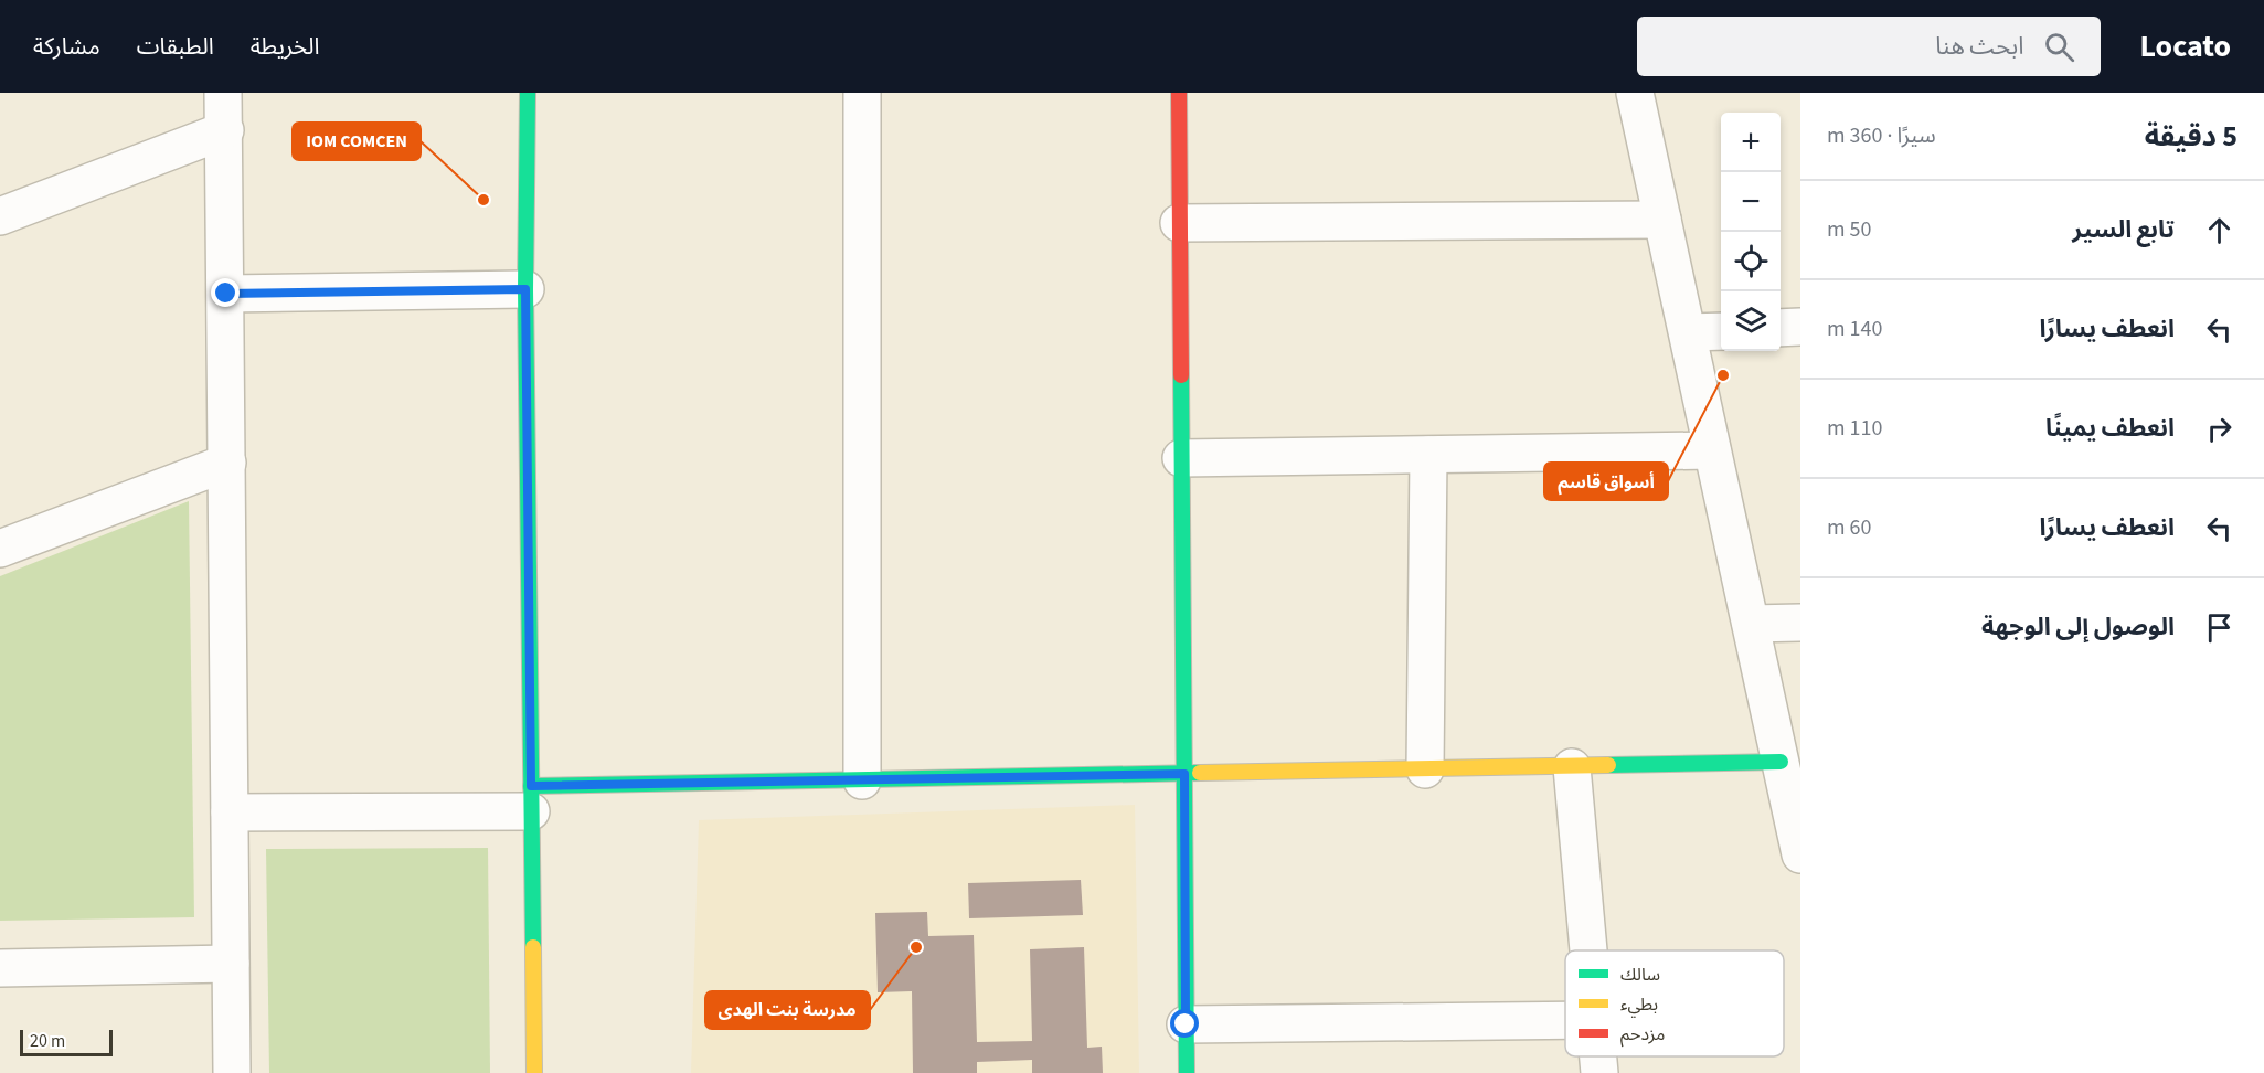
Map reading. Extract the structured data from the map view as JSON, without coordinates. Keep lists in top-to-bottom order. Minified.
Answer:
{"places":["IOM COMCEN","أسواق قاسم","مدرسة بنت الهدی"],"legend":["سالك","بطيء","مزدحم"],"scale_bar":"20 m","page":{"header":"Locato","search":"ابحث هنا","nav":["الخريطة","الطبقات","مشاركة"],"heading":["5 دقيقة","سيرًا · 360 m"],"map_buttons":["+","−"],"list":[["تابع السير","50 m"],["انعطف يسارًا","140 m"],["انعطف يمينًا","110 m"],["انعطف يسارًا","60 m"],"الوصول إلى الوجهة"],"scale":"20 m"}}
